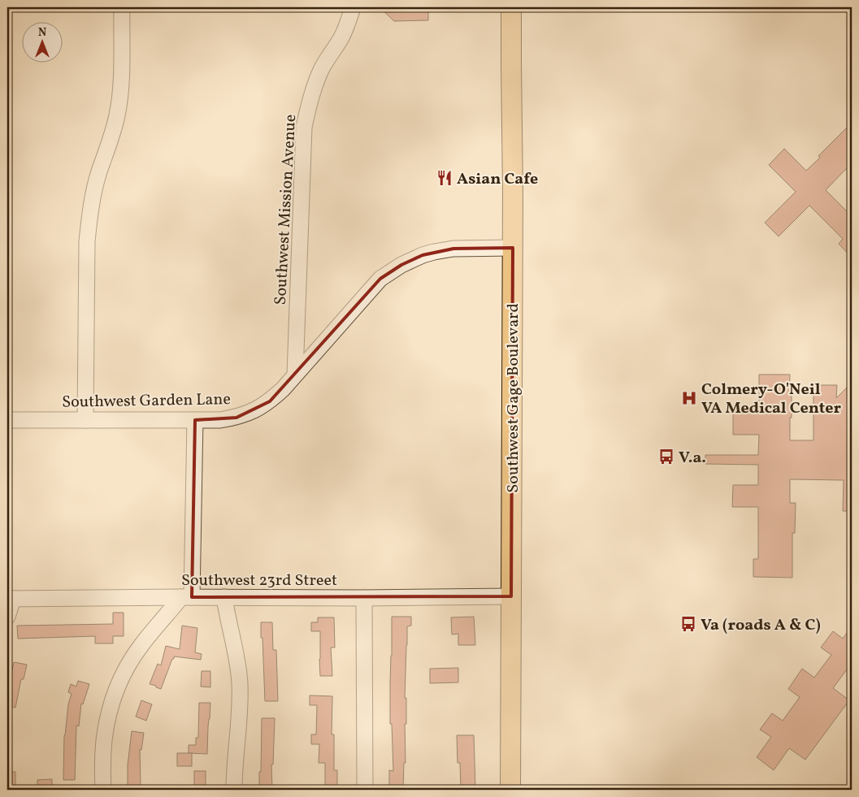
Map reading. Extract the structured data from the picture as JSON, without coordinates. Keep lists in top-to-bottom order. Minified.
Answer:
{"streets":{"main road":["Southwest Gage Boulevard"],"street":["Southwest Mission Avenue","Southwest Garden Lane","Southwest 23rd Street"]},"crossings":[["Southwest Mission Avenue","Southwest Garden Lane"],["Southwest Gage Boulevard","Southwest Garden Lane"],["Southwest Gage Boulevard","Southwest 23rd Street"]],"places":{"restaurant":["Asian Cafe"],"hospital":["Colmery-O'Neil VA Medical Center"],"bus stop":["V.a.","Va (roads A & C)"]},"north":"top"}
